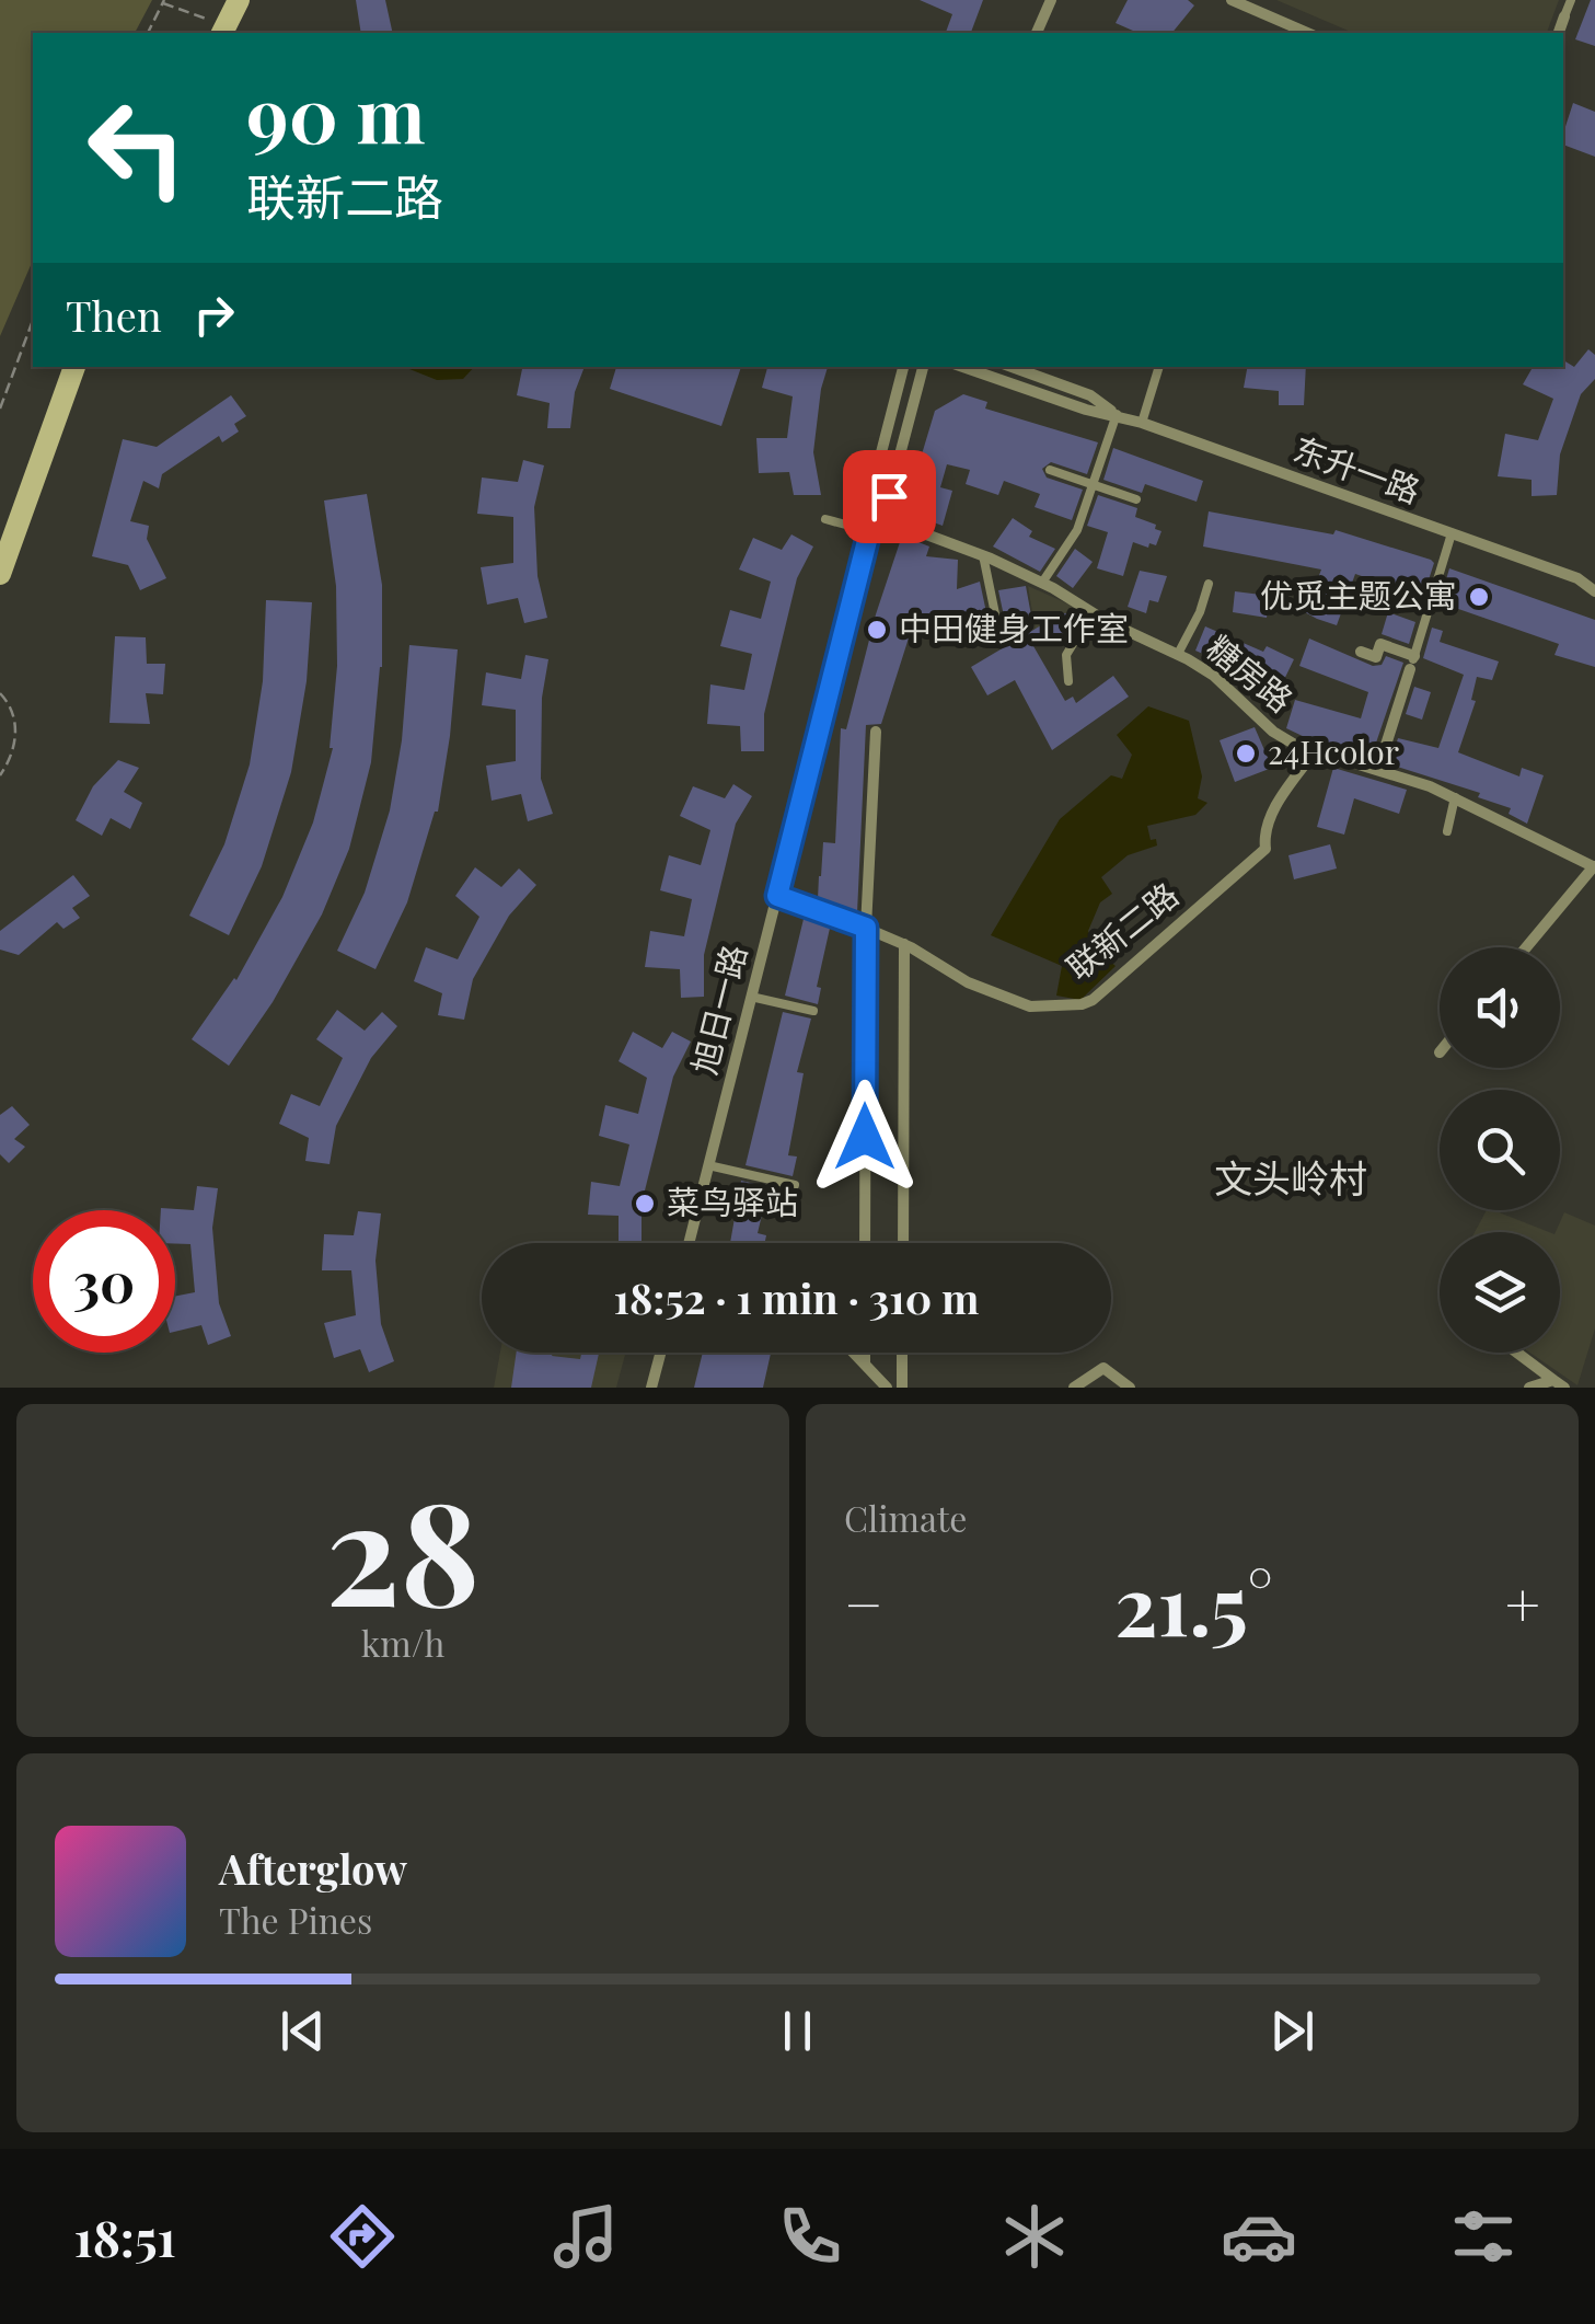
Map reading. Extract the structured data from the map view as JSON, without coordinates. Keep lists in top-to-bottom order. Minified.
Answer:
{"streets":{"street":["东升一路","糖房路","联新二路","旭日一路"]},"crossings":[["糖房路","联新二路"],["糖房路","旭日一路"],["联新二路","旭日一路"]],"districts":["文头岭村"],"places":["优觅主题公寓","中田健身工作室","24Hcolor","菜鸟驿站"],"page":{"turn":["90 m","联新二路"],"then":"Then","limit":"30","trip":"18:52 · 1 min · 310 m","tile":[["28","km/h"],"Climate"],"heat":["−","21.5°","+"],"song":["Afterglow","The Pines"],"tabs":"18:51"}}
